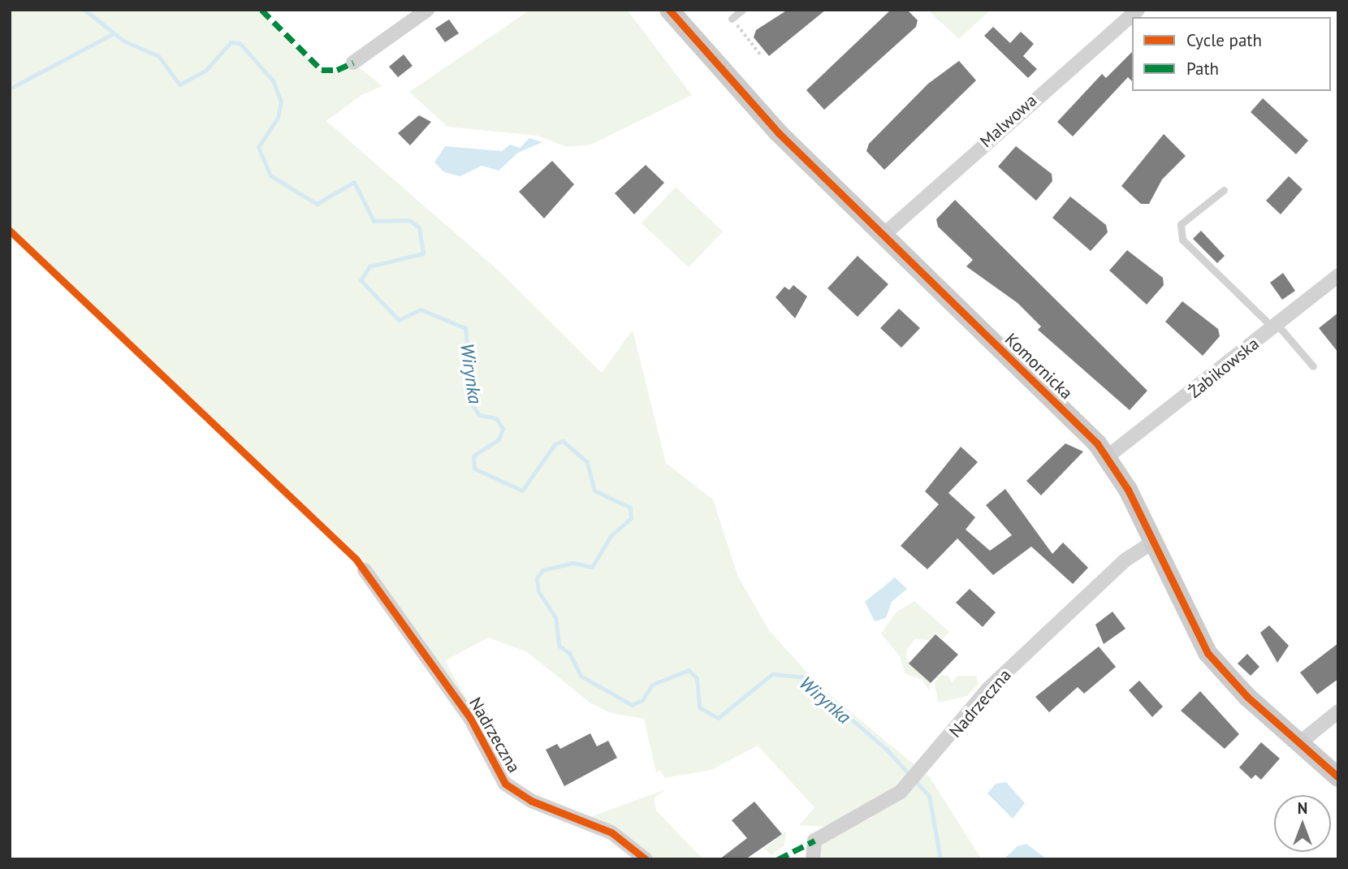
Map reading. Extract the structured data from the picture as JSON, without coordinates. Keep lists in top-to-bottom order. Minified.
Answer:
{"streets":{"street":["Malwowa","Komornicka","Żabikowska","Nadrzeczna"]},"crossings":[["Malwowa","Komornicka"],["Komornicka","Żabikowska"],["Komornicka","Nadrzeczna"]],"water":["Wirynka"],"legend":["Cycle path","Path"],"north":"top"}
